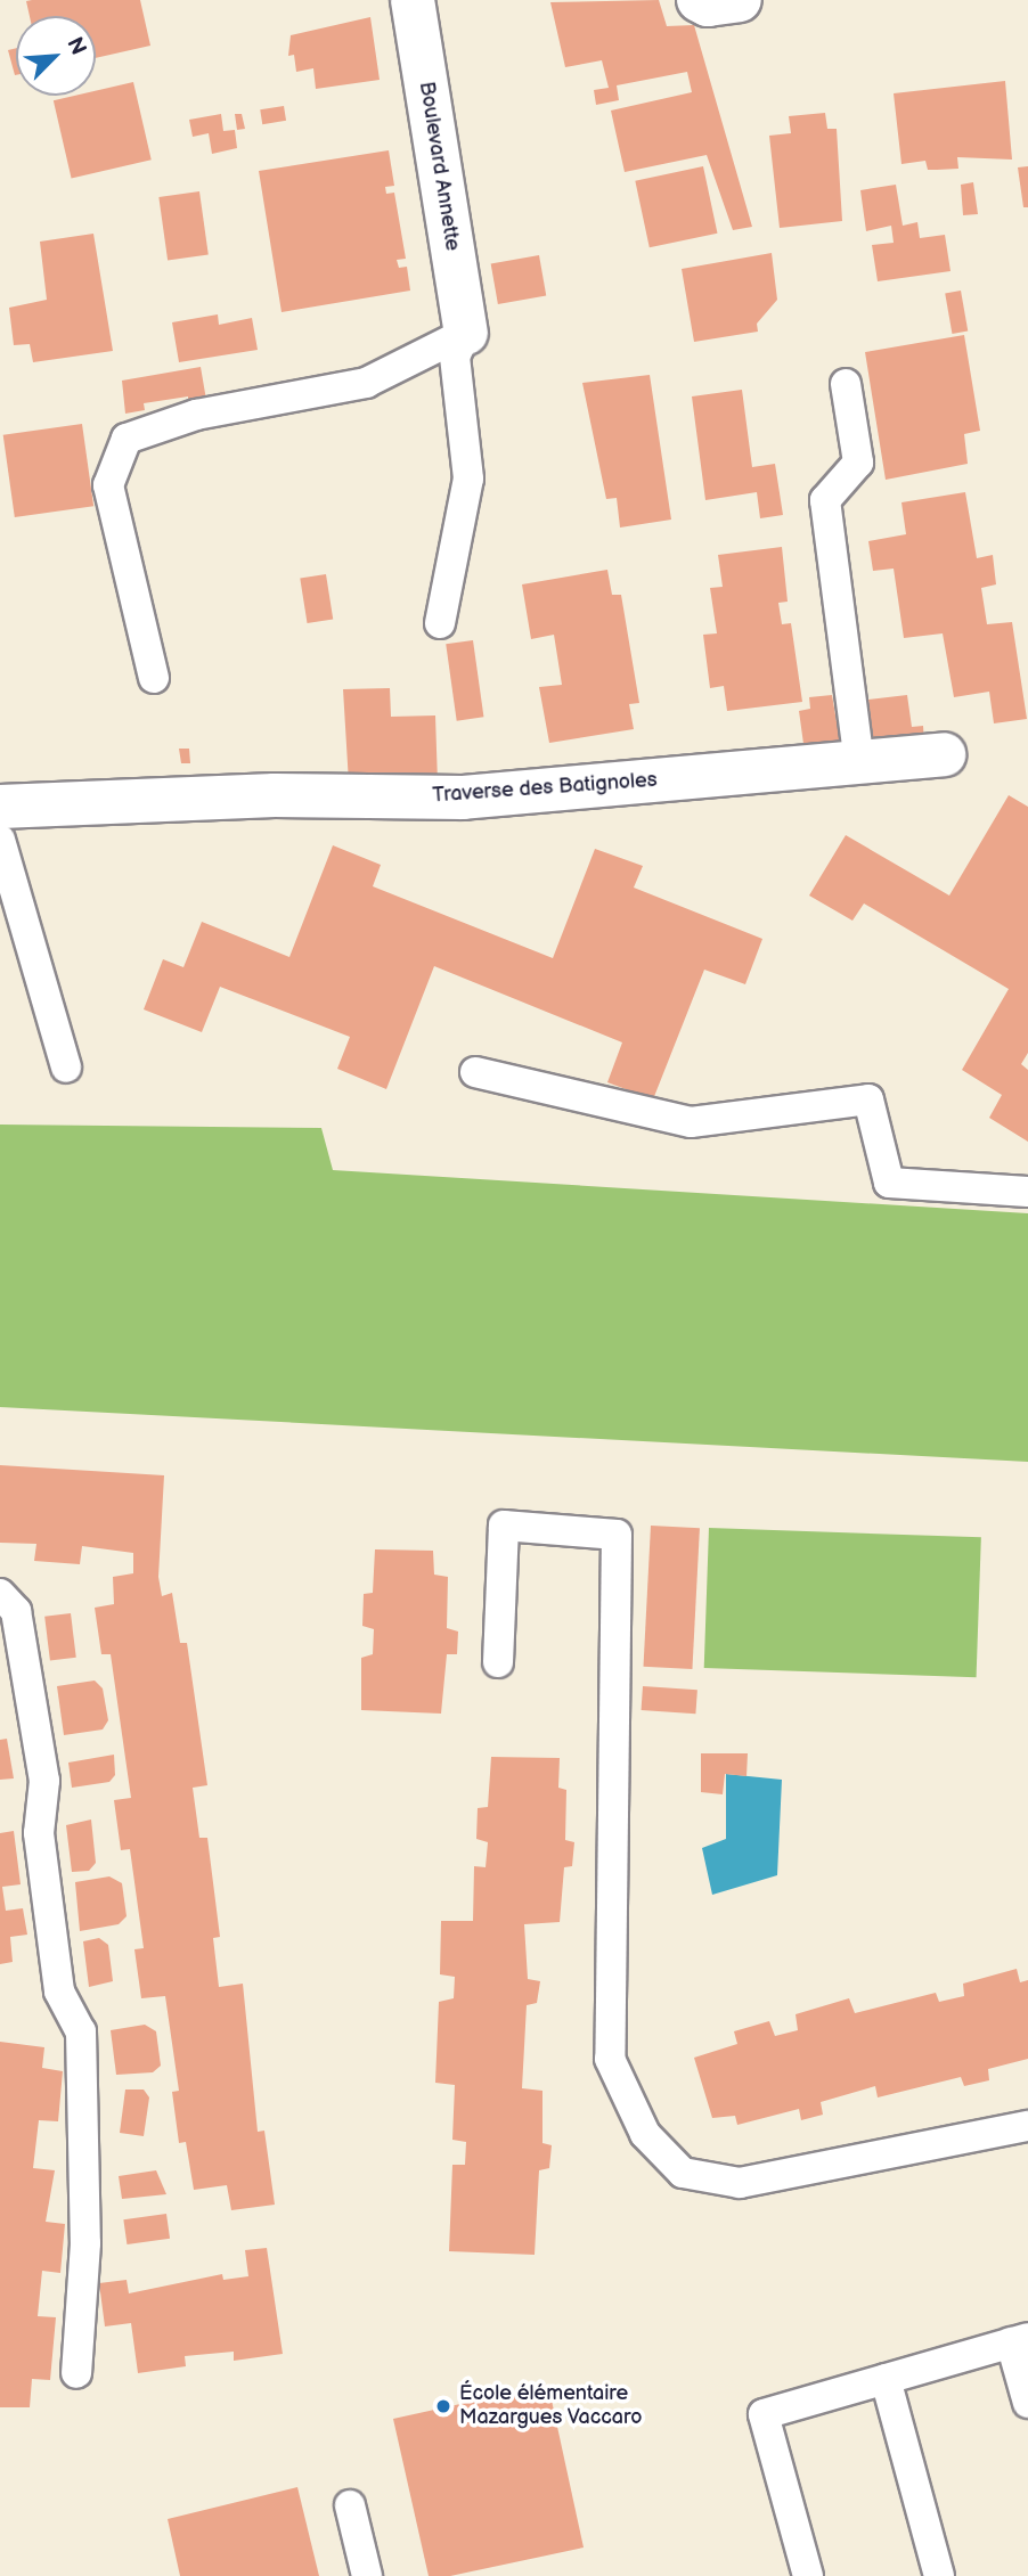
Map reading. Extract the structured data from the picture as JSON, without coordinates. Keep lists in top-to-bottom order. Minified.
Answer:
{"streets":{"street":["Boulevard Annette","Traverse des Batignoles"]},"places":["École élémentaire Mazargues Vaccaro"],"north":"top right"}
